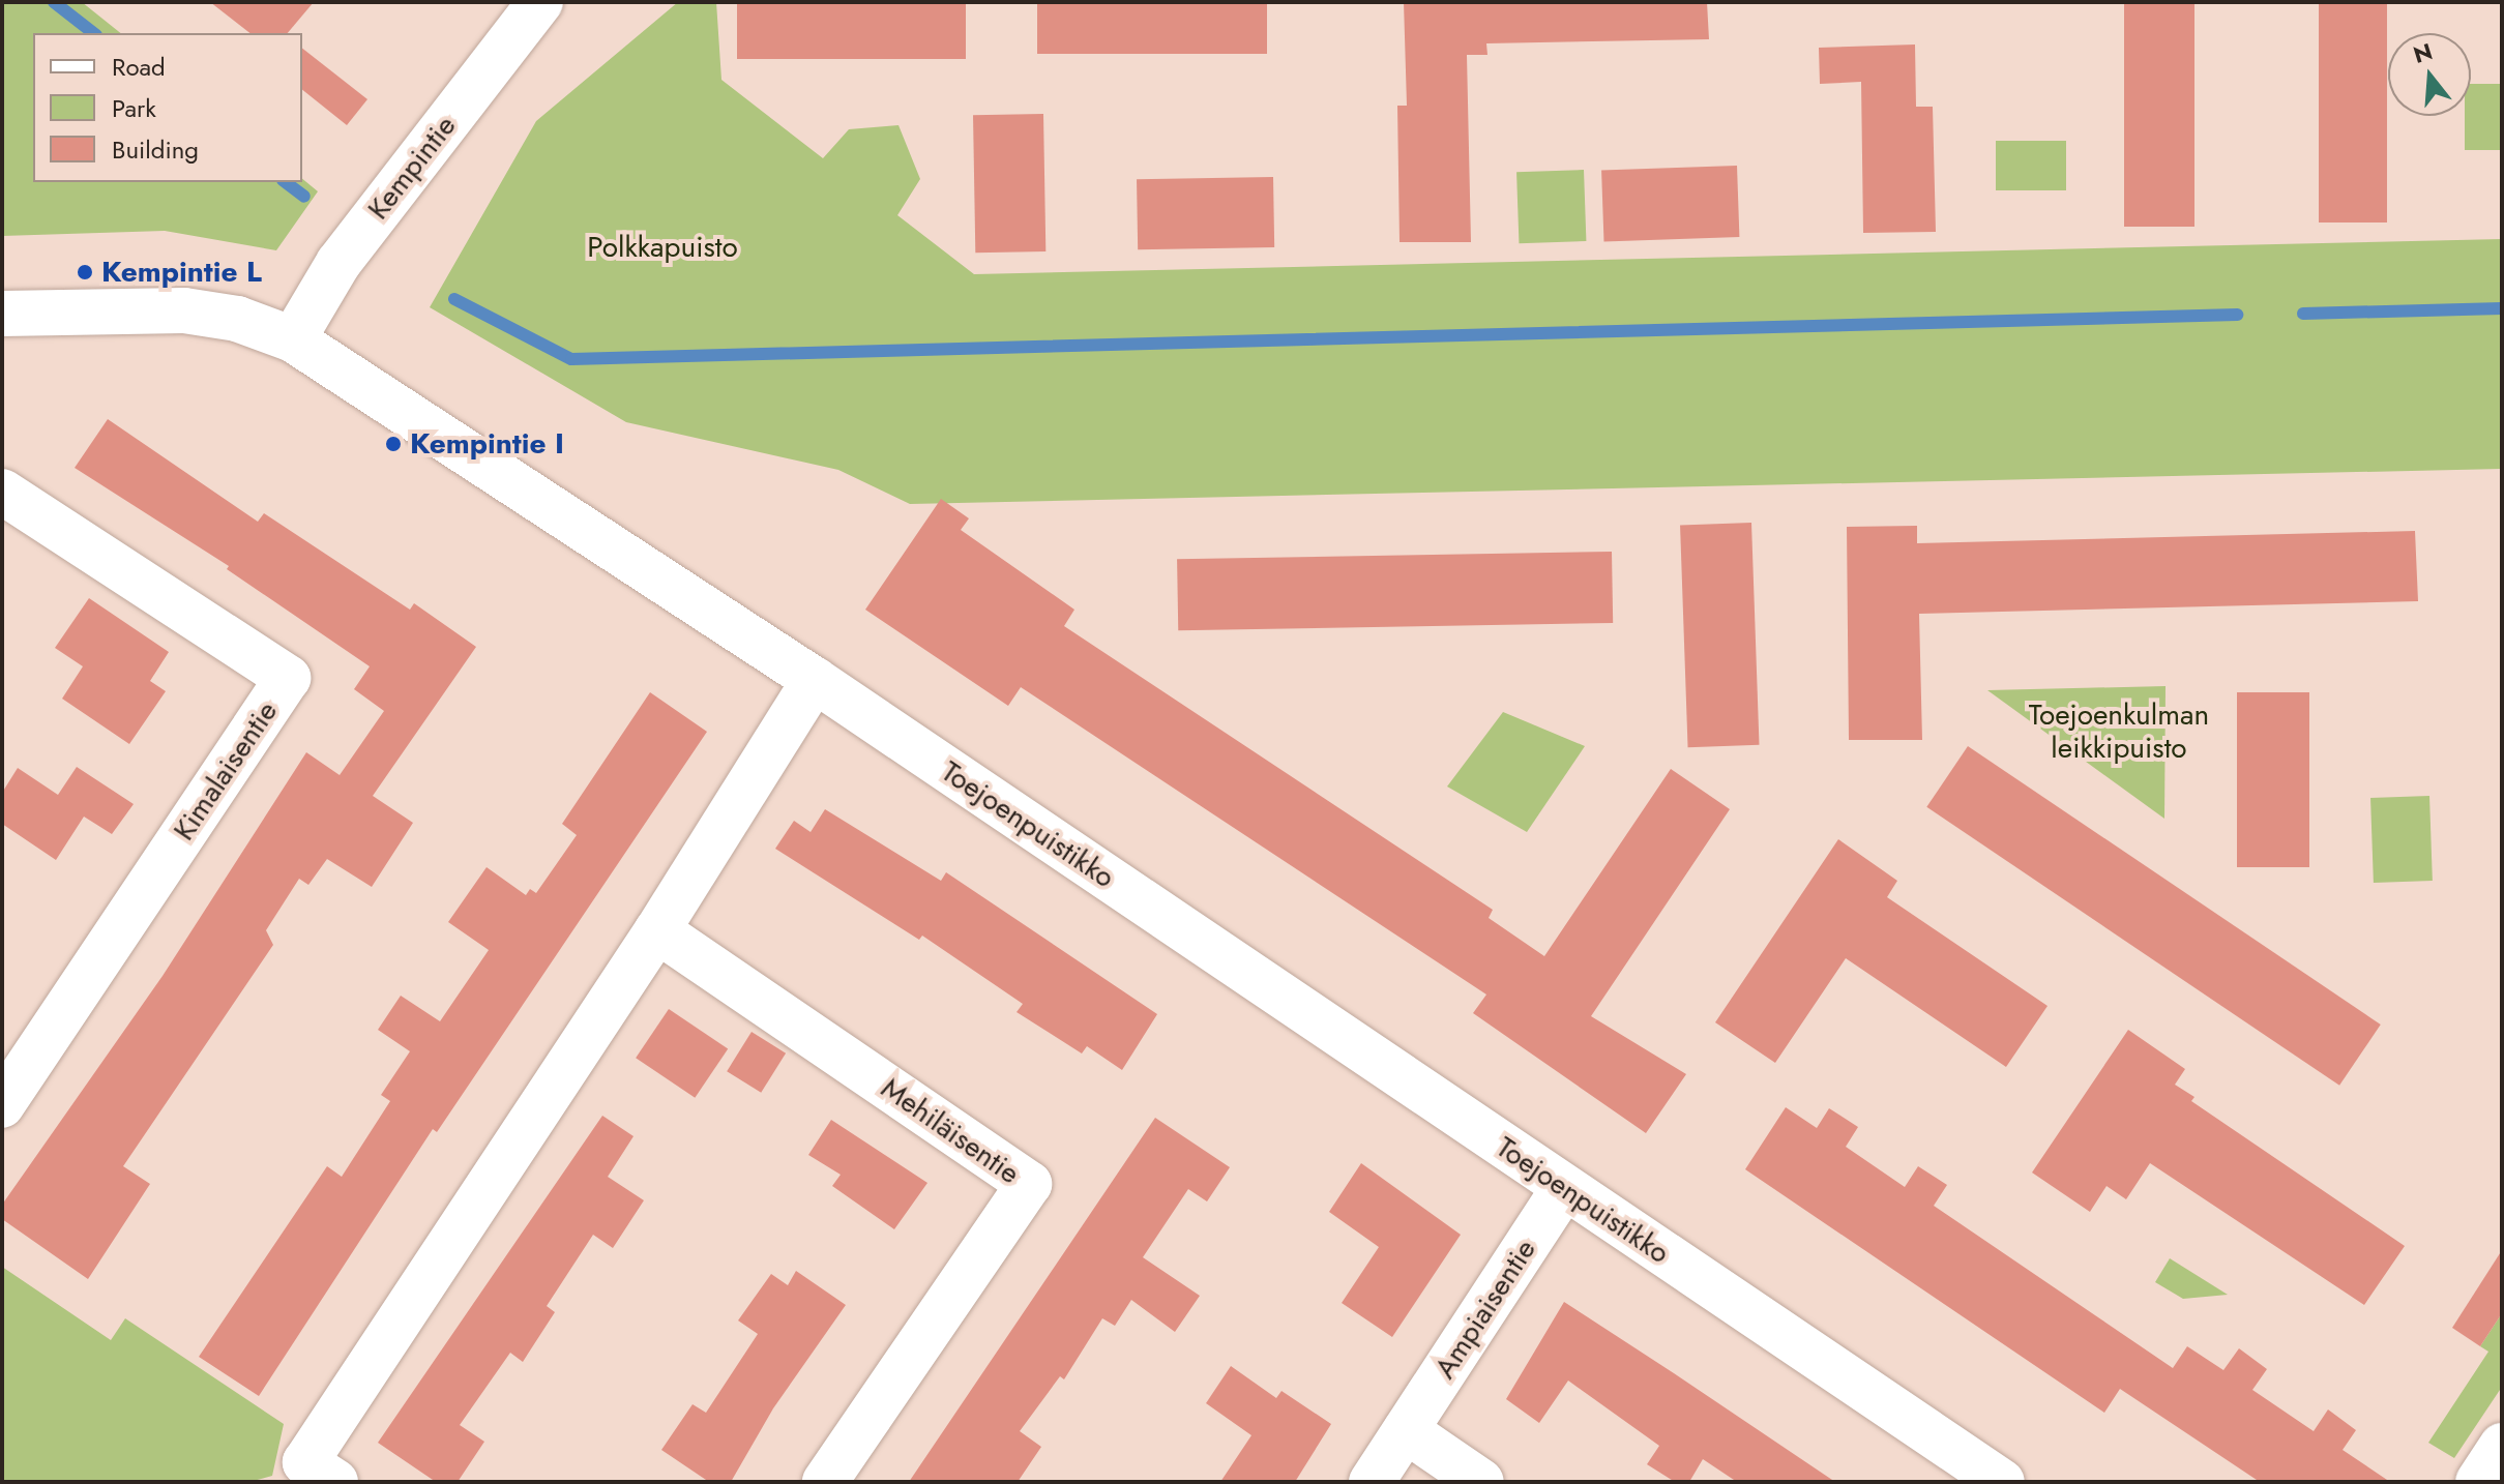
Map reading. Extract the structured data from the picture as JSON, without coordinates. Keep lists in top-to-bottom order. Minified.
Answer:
{"streets":{"street":["Kempintie","Kimalaisentie","Toejoenpuistikko","Mehiläisentie","Ampiaisentie"]},"crossings":[["Kempintie","Toejoenpuistikko"],["Toejoenpuistikko","Ampiaisentie"]],"parks":["Polkkapuisto","Toejoenkulman leikkipuisto"],"places":["Kempintie L","Kempintie I"],"legend":["Road","Park","Building"],"north":"top"}
